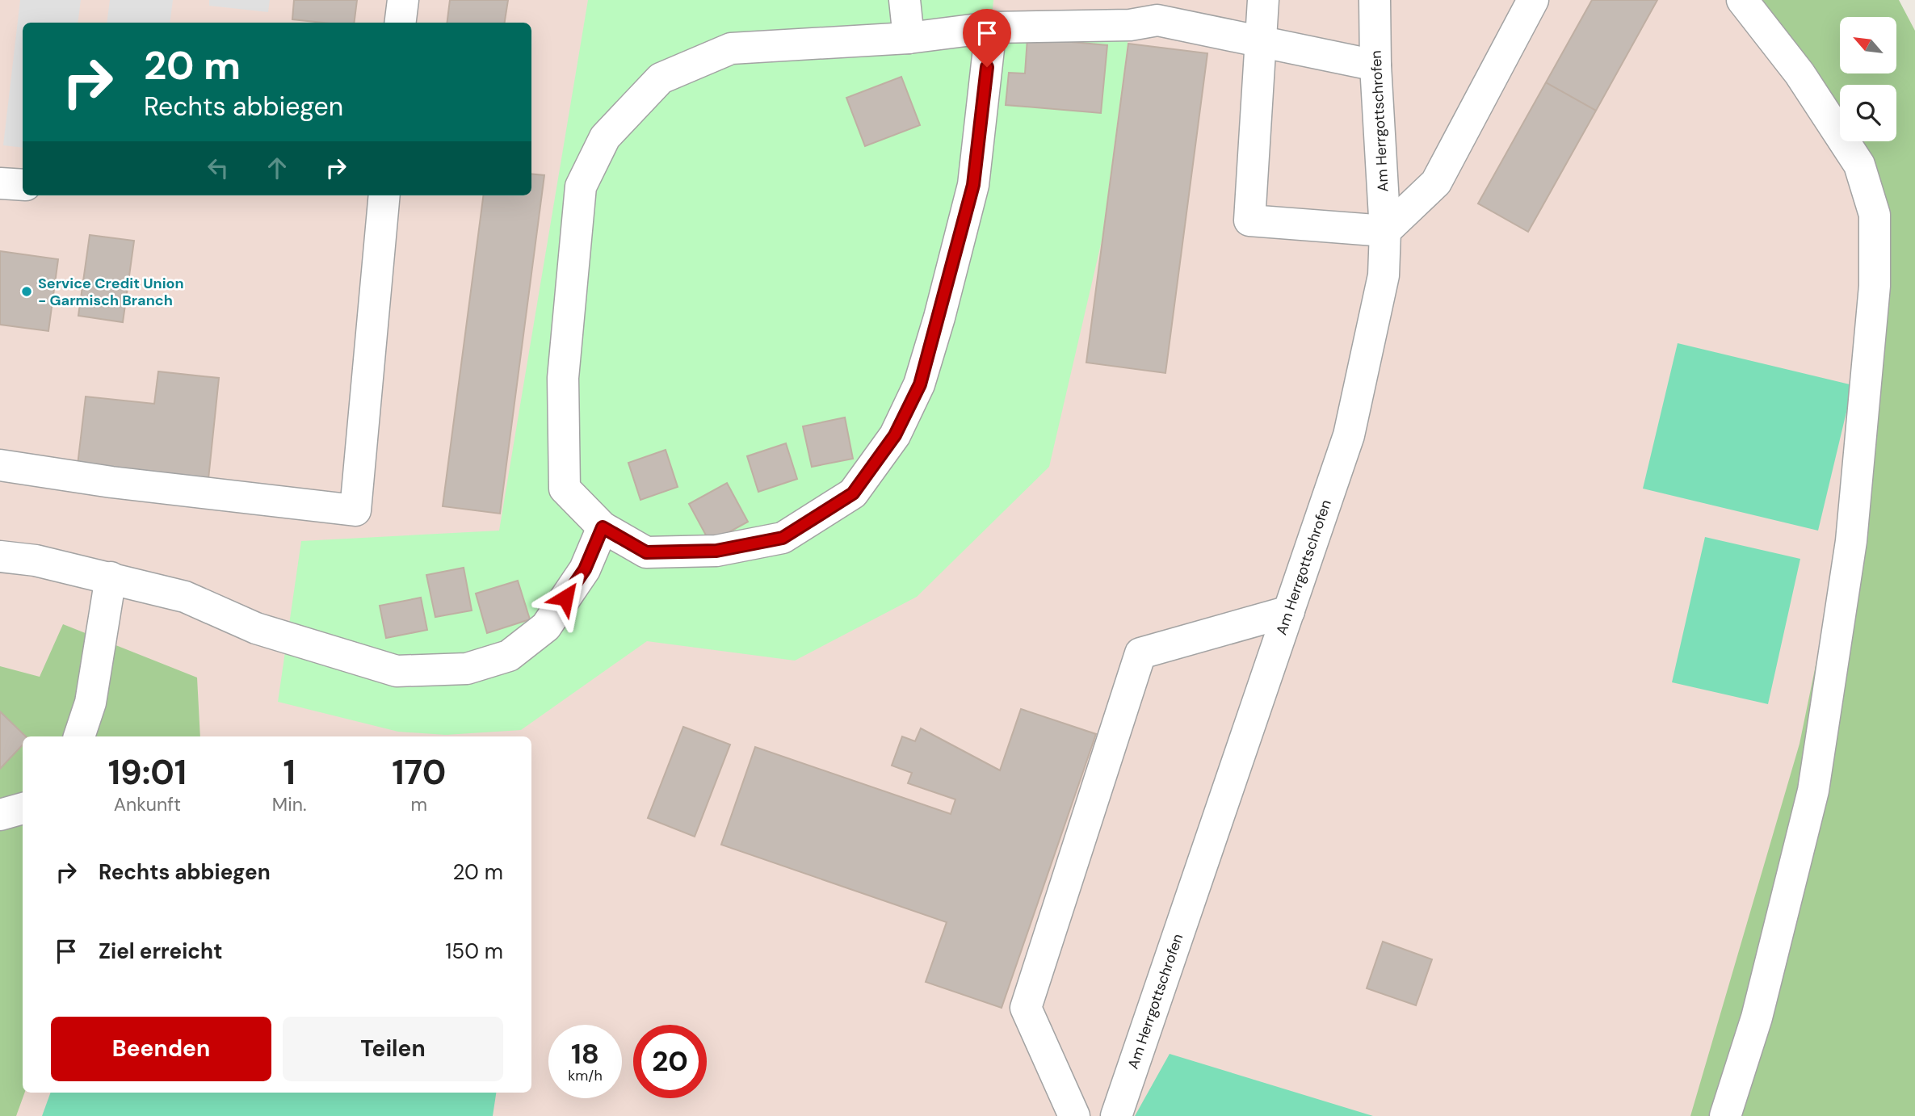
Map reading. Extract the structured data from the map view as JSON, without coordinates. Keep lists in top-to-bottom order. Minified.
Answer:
{"streets":{"lane":["Am Herrgottschrofen"]},"places":["Service Credit Union - Garmisch Branch"],"north":"top left","page":{"turn":["20 m","Rechts abbiegen"],"eta":["19:01","Ankunft","1","Min.","170","m"],"list":[{"name":"Rechts abbiegen","value":"20 m"},{"name":"Ziel erreicht","value":"150 m"}],"buttons":["Beenden","Teilen"],"speed":"18 km/h","limit":"20"}}
